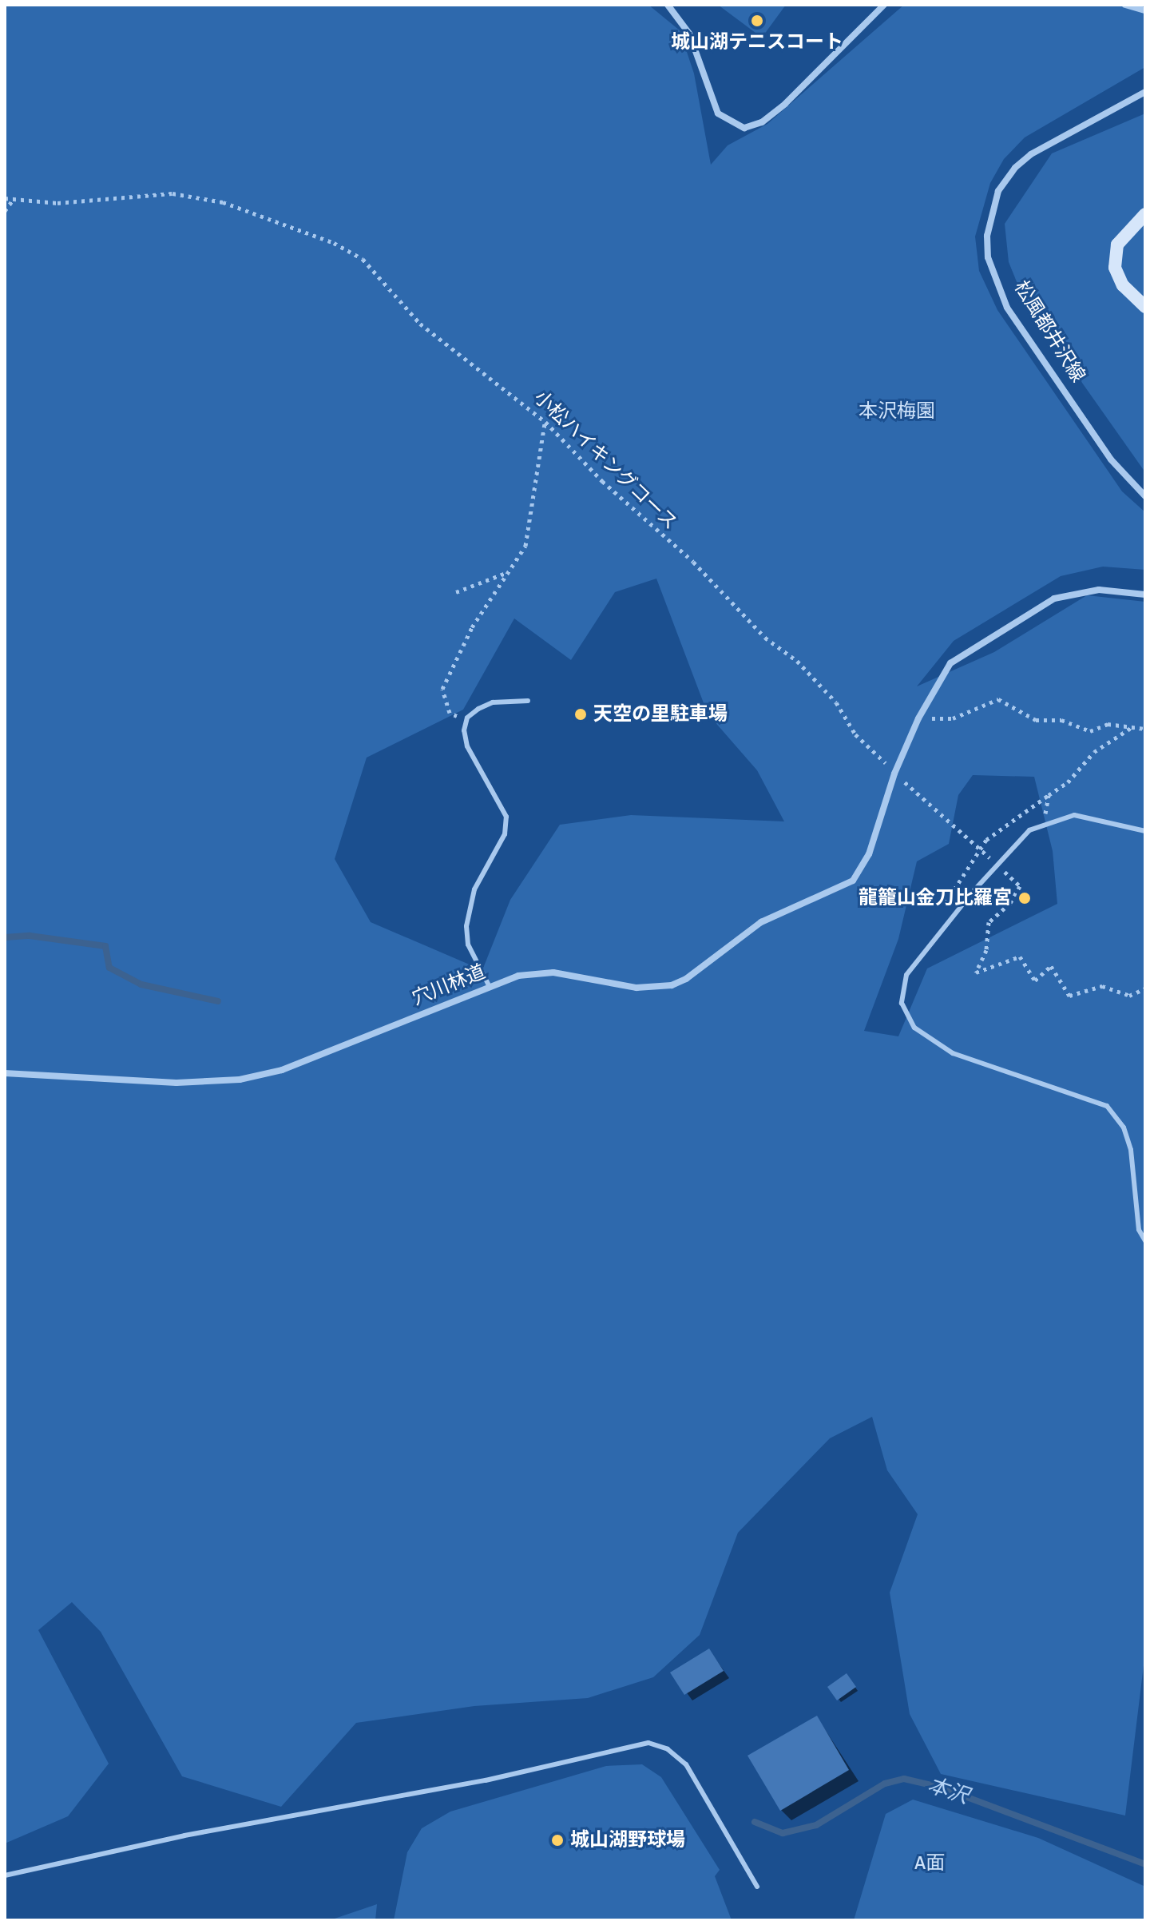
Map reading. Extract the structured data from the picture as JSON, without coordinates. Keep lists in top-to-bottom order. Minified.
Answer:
{"streets":{"street":["松風都井沢線","穴川林道"],"path":["小松ハイキングコース"]},"crossings":[["小松ハイキングコース","穴川林道"]],"water":["本沢"],"parks":["本沢梅園","A面"],"places":["城山湖テニスコート","天空の里駐車場","龍籠山金刀比羅宮","城山湖野球場"]}
